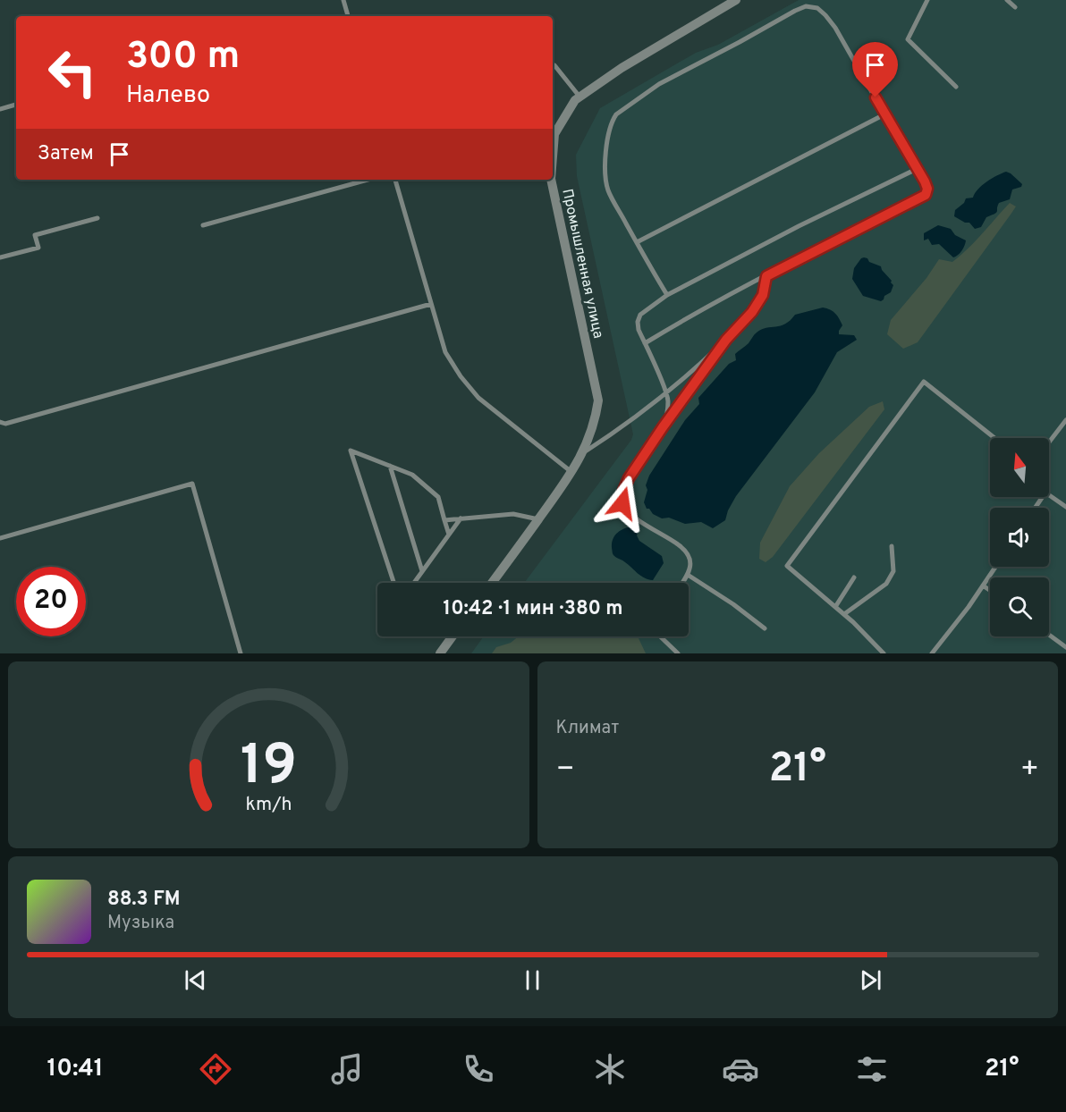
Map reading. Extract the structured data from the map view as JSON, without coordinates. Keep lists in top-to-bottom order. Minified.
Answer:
{"streets":{"street":["Промышленная улица"]},"north":"top","page":{"turn":["300 m","Налево"],"then":"Затем","limit":"20","trip":"10:42 · 1 мин · 380 m","tile":"Климат","heat":["−","21°","+"],"song":["88.3 FM","Музыка"],"tabs":["10:41","21°"],"gauge":["19","km/h"]}}
